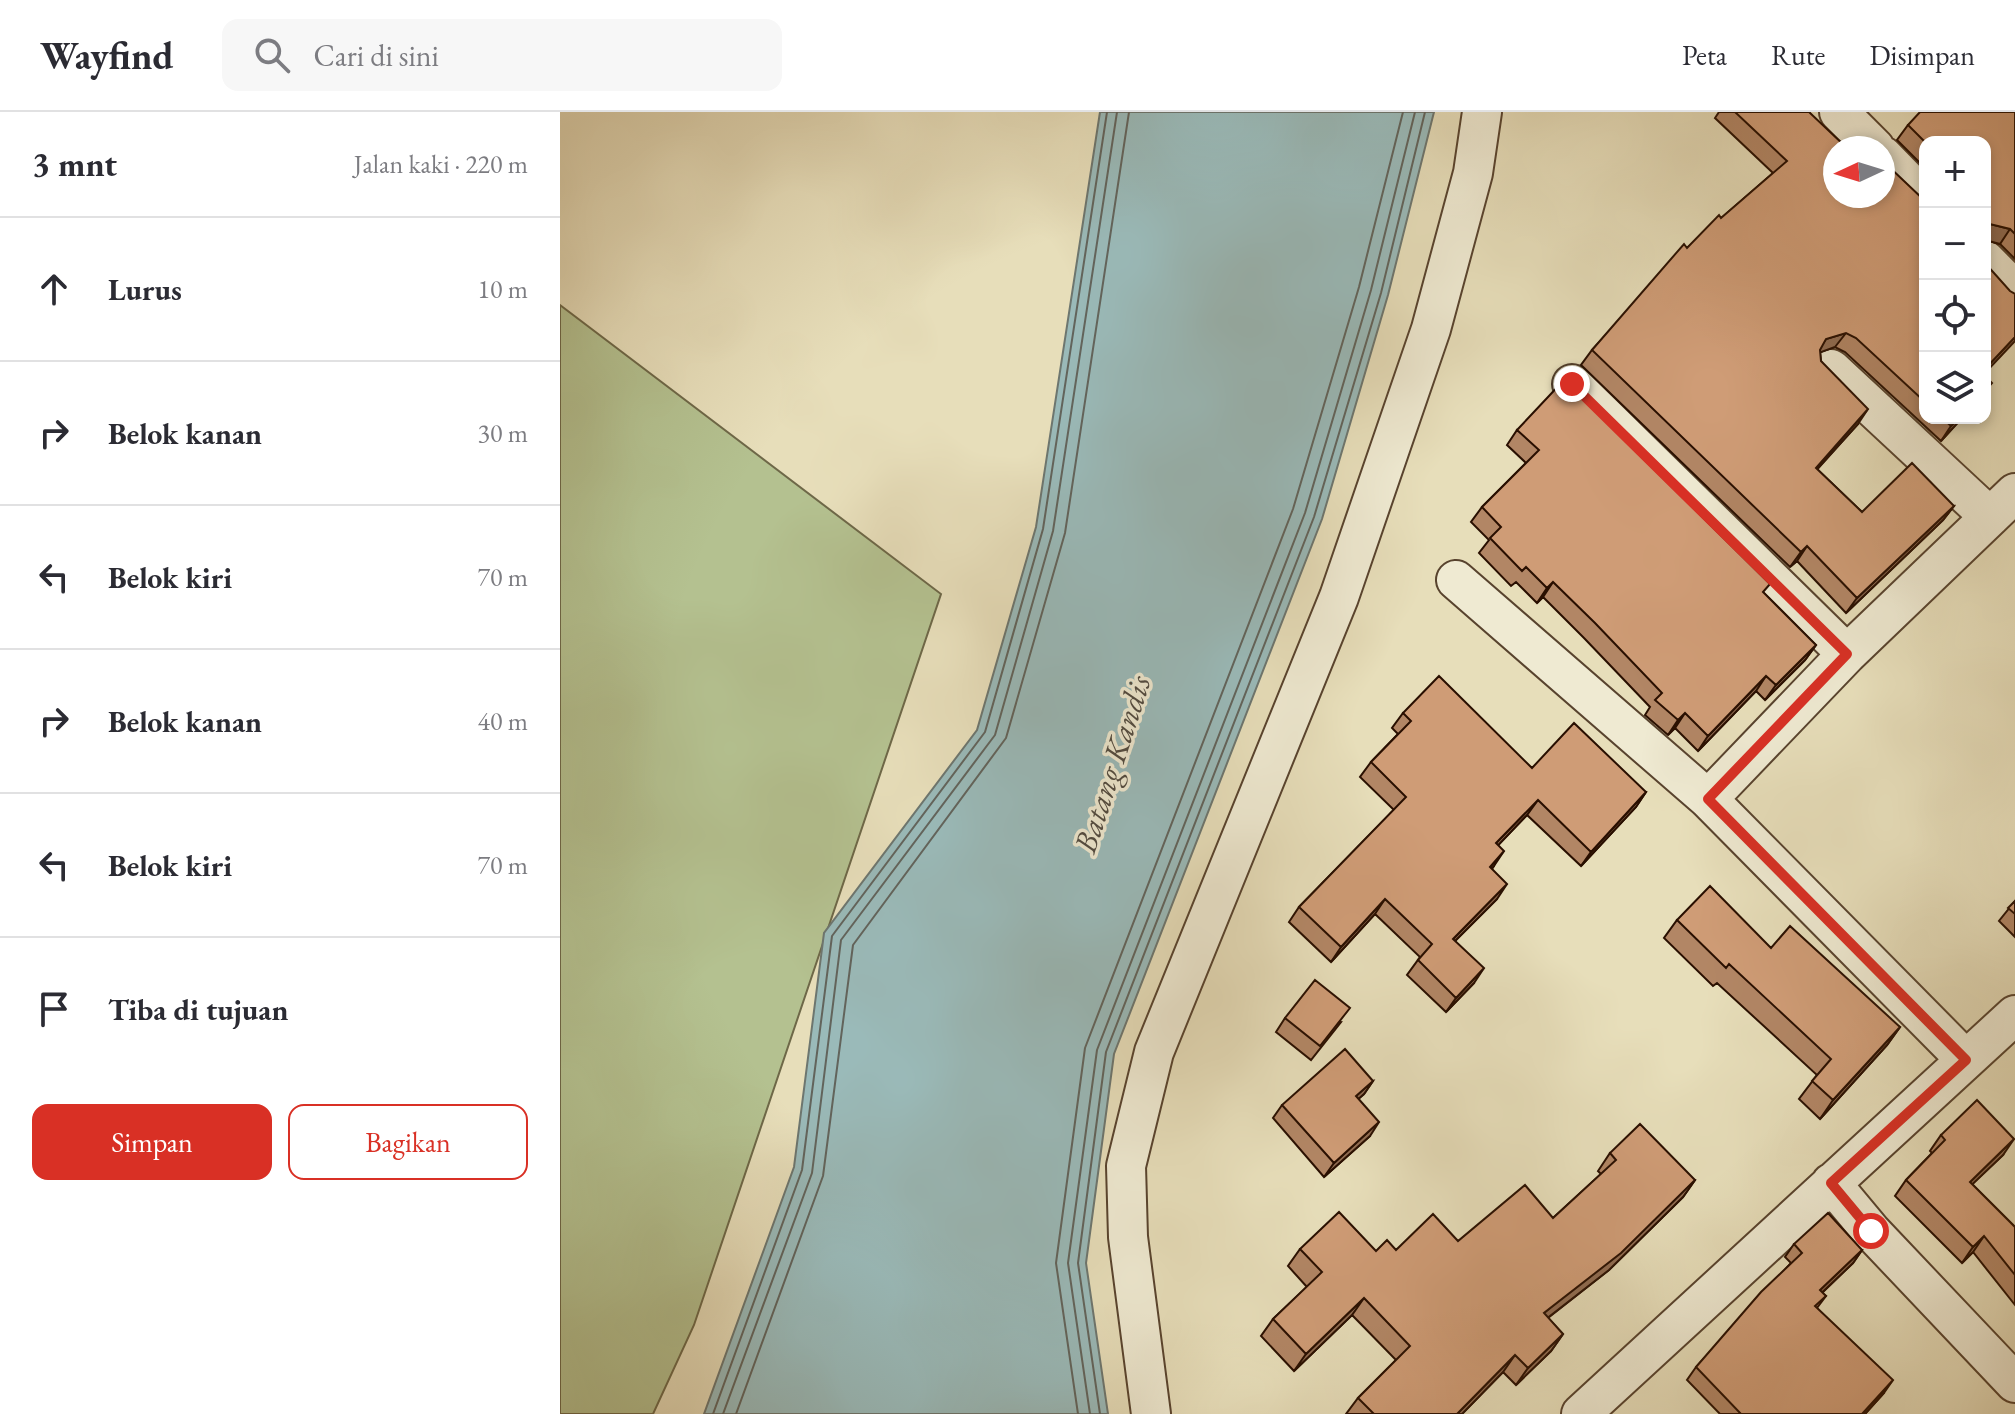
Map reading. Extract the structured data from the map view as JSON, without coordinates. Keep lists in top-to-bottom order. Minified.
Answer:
{"water":["Batang Kandis"],"north":"left","page":{"header":"Wayfind","search":"Cari di sini","nav":["Peta","Rute","Disimpan"],"heading":["3 mnt","Jalan kaki · 220 m"],"map_buttons":["+","−"],"list":[["Lurus","10 m"],["Belok kanan","30 m"],["Belok kiri","70 m"],["Belok kanan","40 m"],["Belok kiri","70 m"],"Tiba di tujuan"],"buttons":["Simpan","Bagikan"]}}
